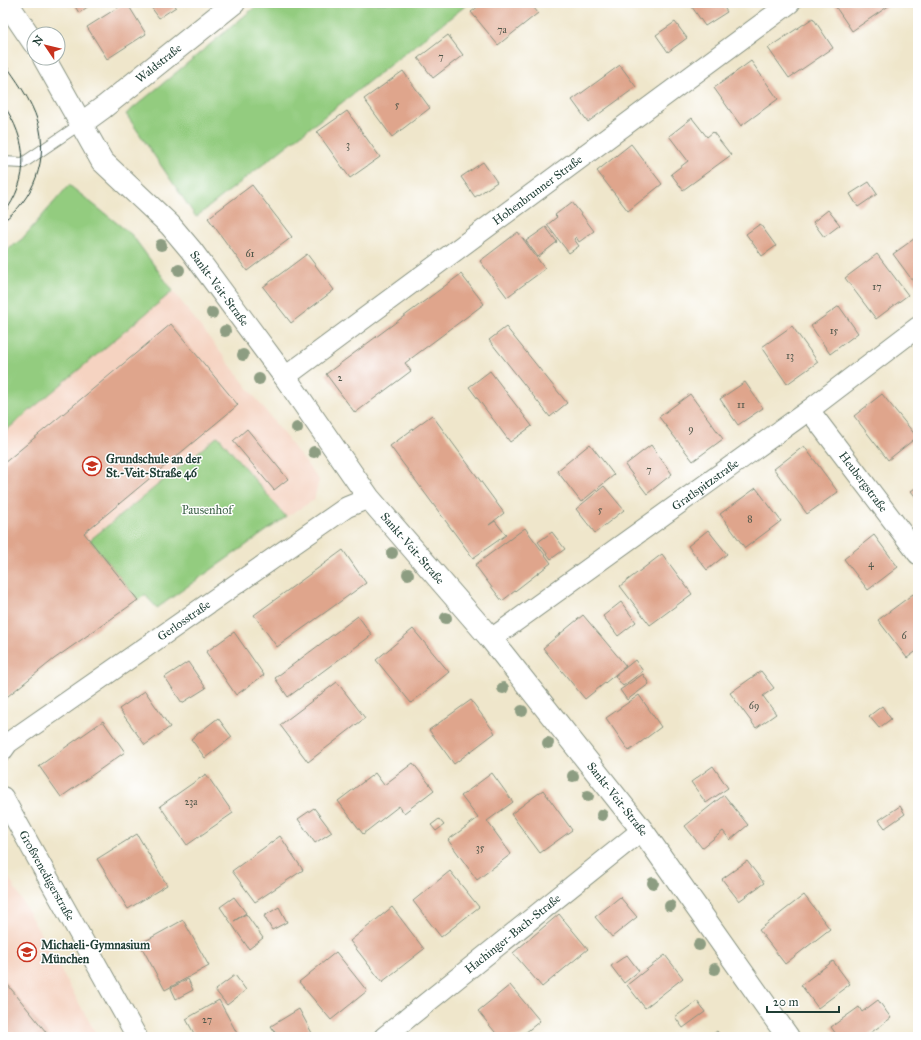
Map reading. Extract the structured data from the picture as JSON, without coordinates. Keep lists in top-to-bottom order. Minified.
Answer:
{"streets":{"street":["Waldstraße","Hohenbrunner Straße","Sankt-Veit-Straße","Heubergstraße","Gratlspitzstraße","Gerlosstraße","Großvenedigerstraße","Hachinger-Bach-Straße"]},"crossings":[["Waldstraße","Sankt-Veit-Straße"],["Hohenbrunner Straße","Sankt-Veit-Straße"],["Sankt-Veit-Straße","Gratlspitzstraße"],["Sankt-Veit-Straße","Gerlosstraße"],["Sankt-Veit-Straße","Hachinger-Bach-Straße"],["Heubergstraße","Gratlspitzstraße"]],"parks":["Pausenhof"],"places":{"school or university":["Grundschule an der St.-Veit-Straße 46","Michaeli-Gymnasium München"]},"house_numbers":["7a","7","5","3","61","17","15","13","2","11","9","7","5","8","4","6","69","23a","35","27"],"scale_bar":"20 m","north":"top left"}
